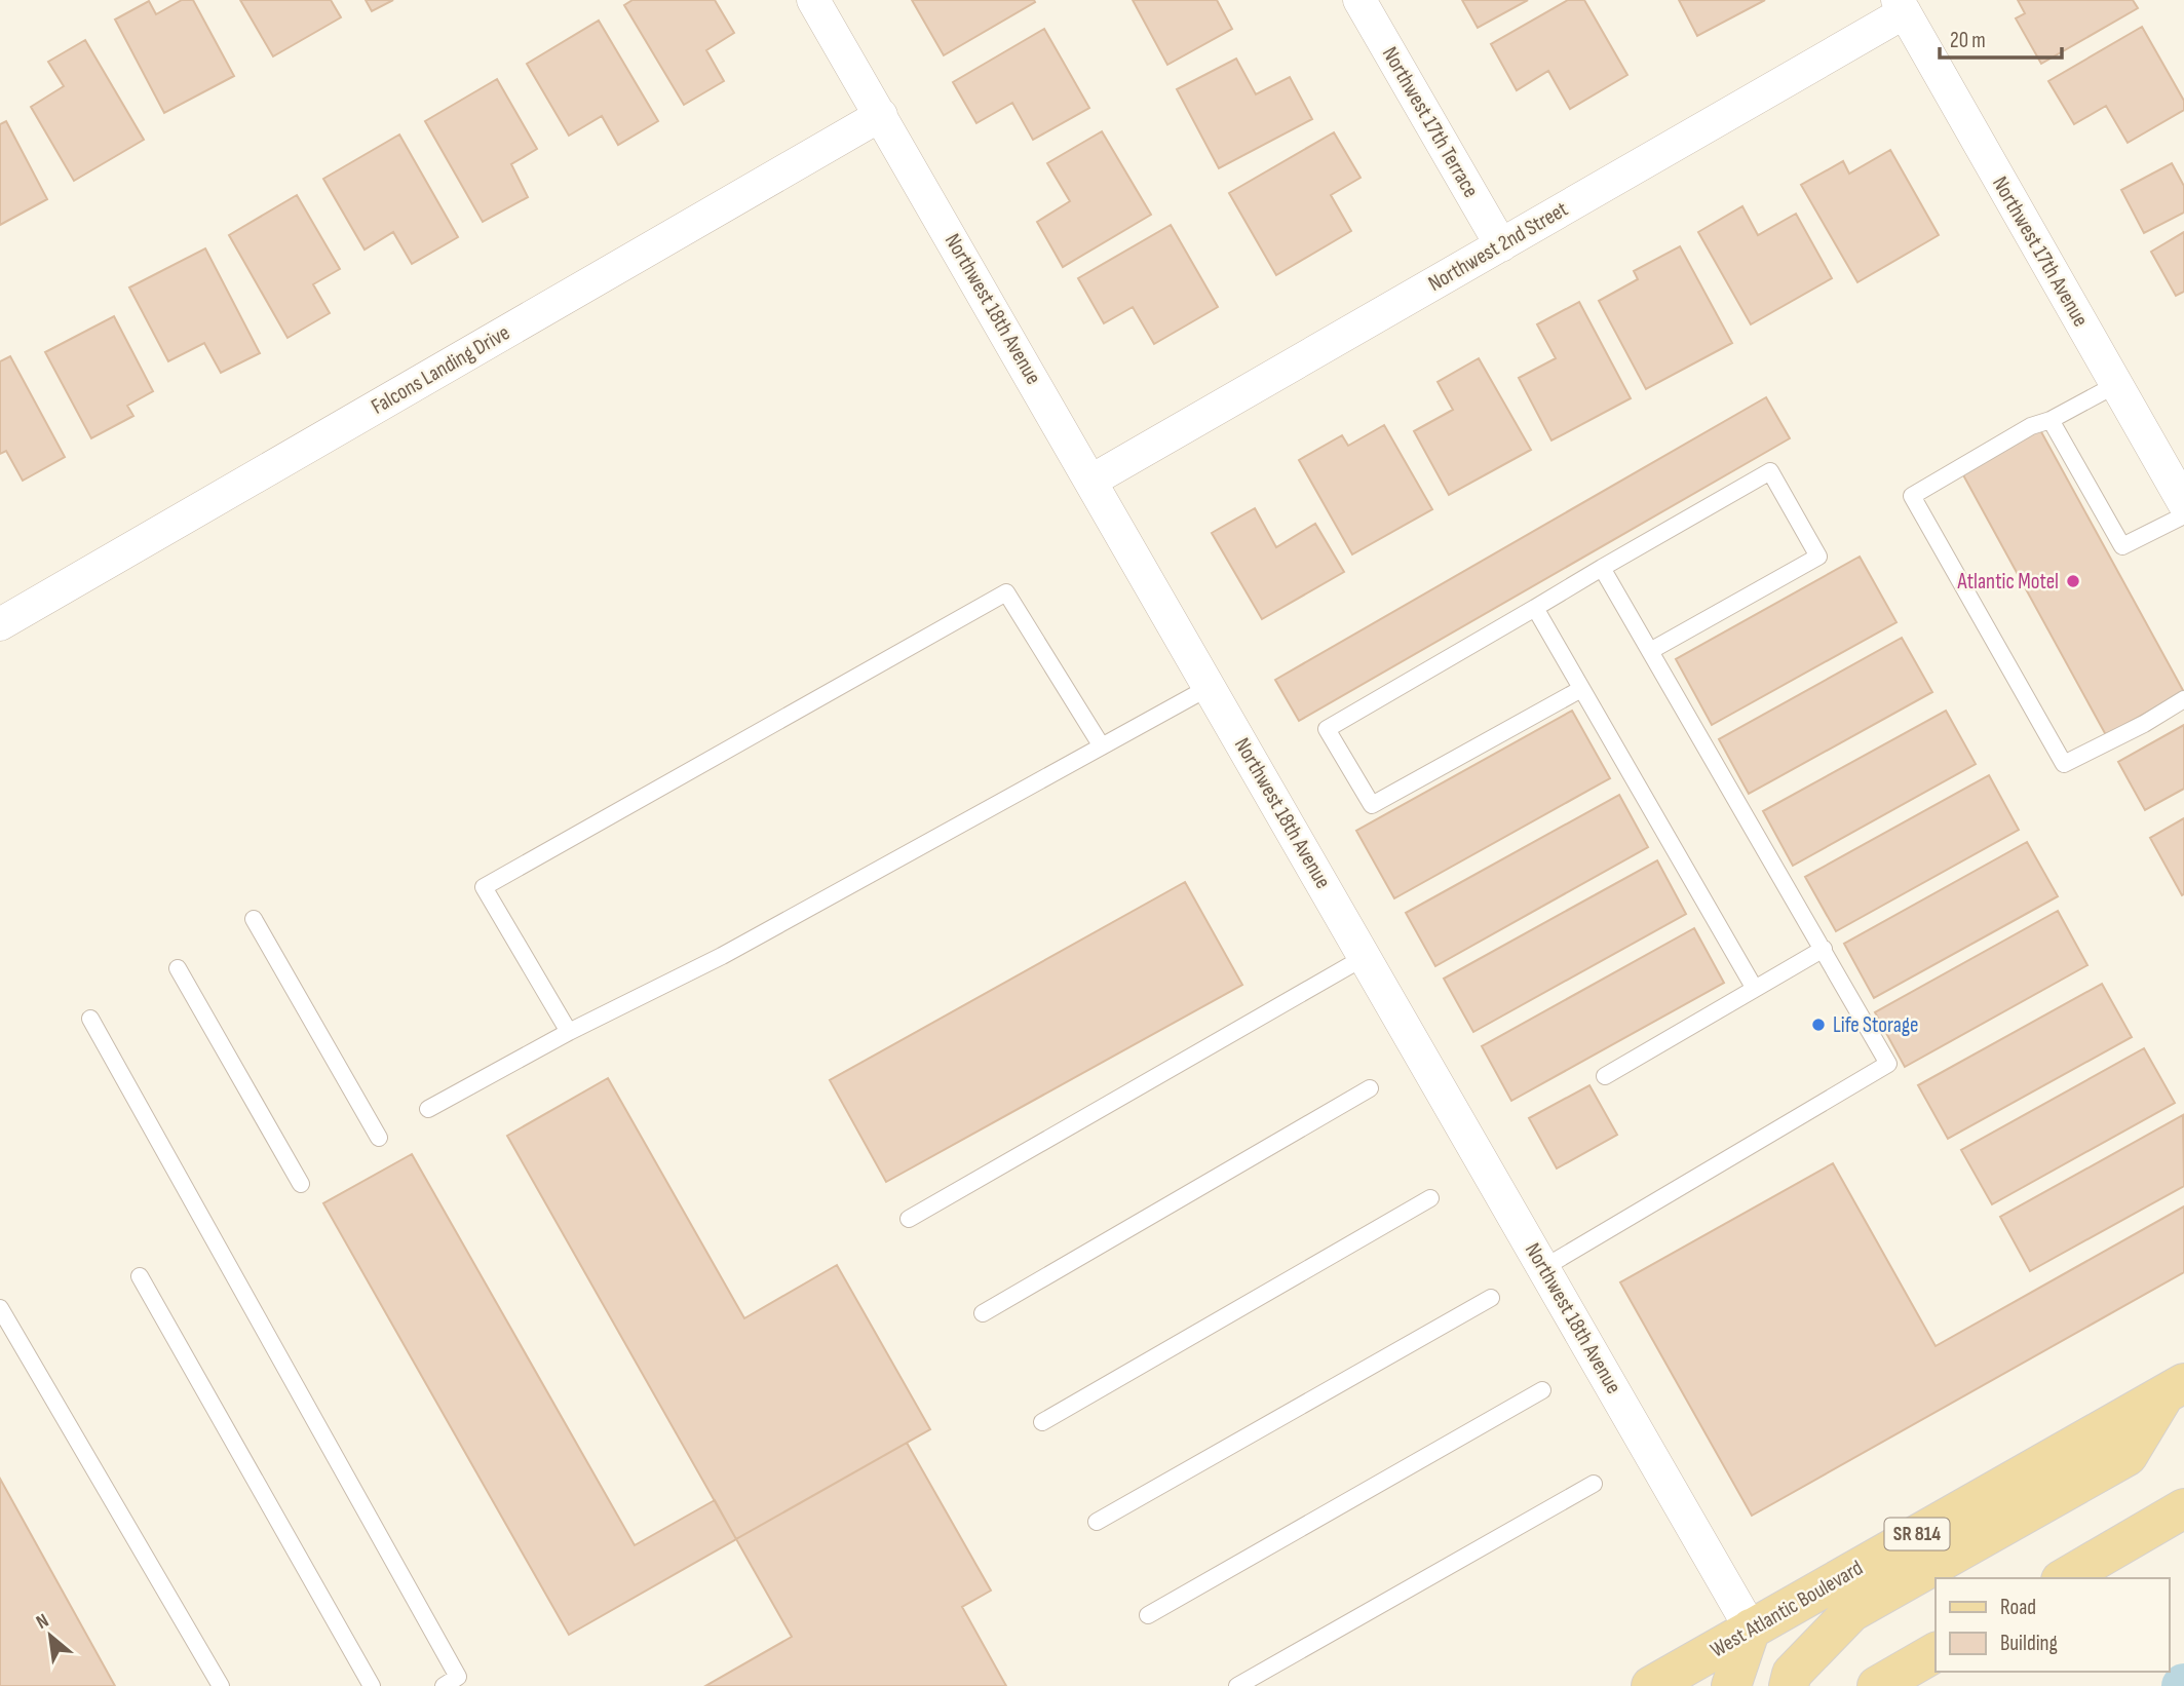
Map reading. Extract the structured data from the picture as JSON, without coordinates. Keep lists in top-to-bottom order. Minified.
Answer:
{"streets":{"main road":["SR 814","West Atlantic Boulevard"],"street":["Northwest 17th Terrace","Northwest 2nd Street","Northwest 17th Avenue","Northwest 18th Avenue","Falcons Landing Drive"]},"crossings":[["Northwest 17th Terrace","Northwest 2nd Street"],["Northwest 2nd Street","Northwest 17th Avenue"],["Northwest 2nd Street","Northwest 18th Avenue"],["Northwest 18th Avenue","Falcons Landing Drive"],["Northwest 18th Avenue","West Atlantic Boulevard"]],"places":["Atlantic Motel","Life Storage"],"legend":["Road","Building"],"scale_bar":"20 m","north":"top left"}
